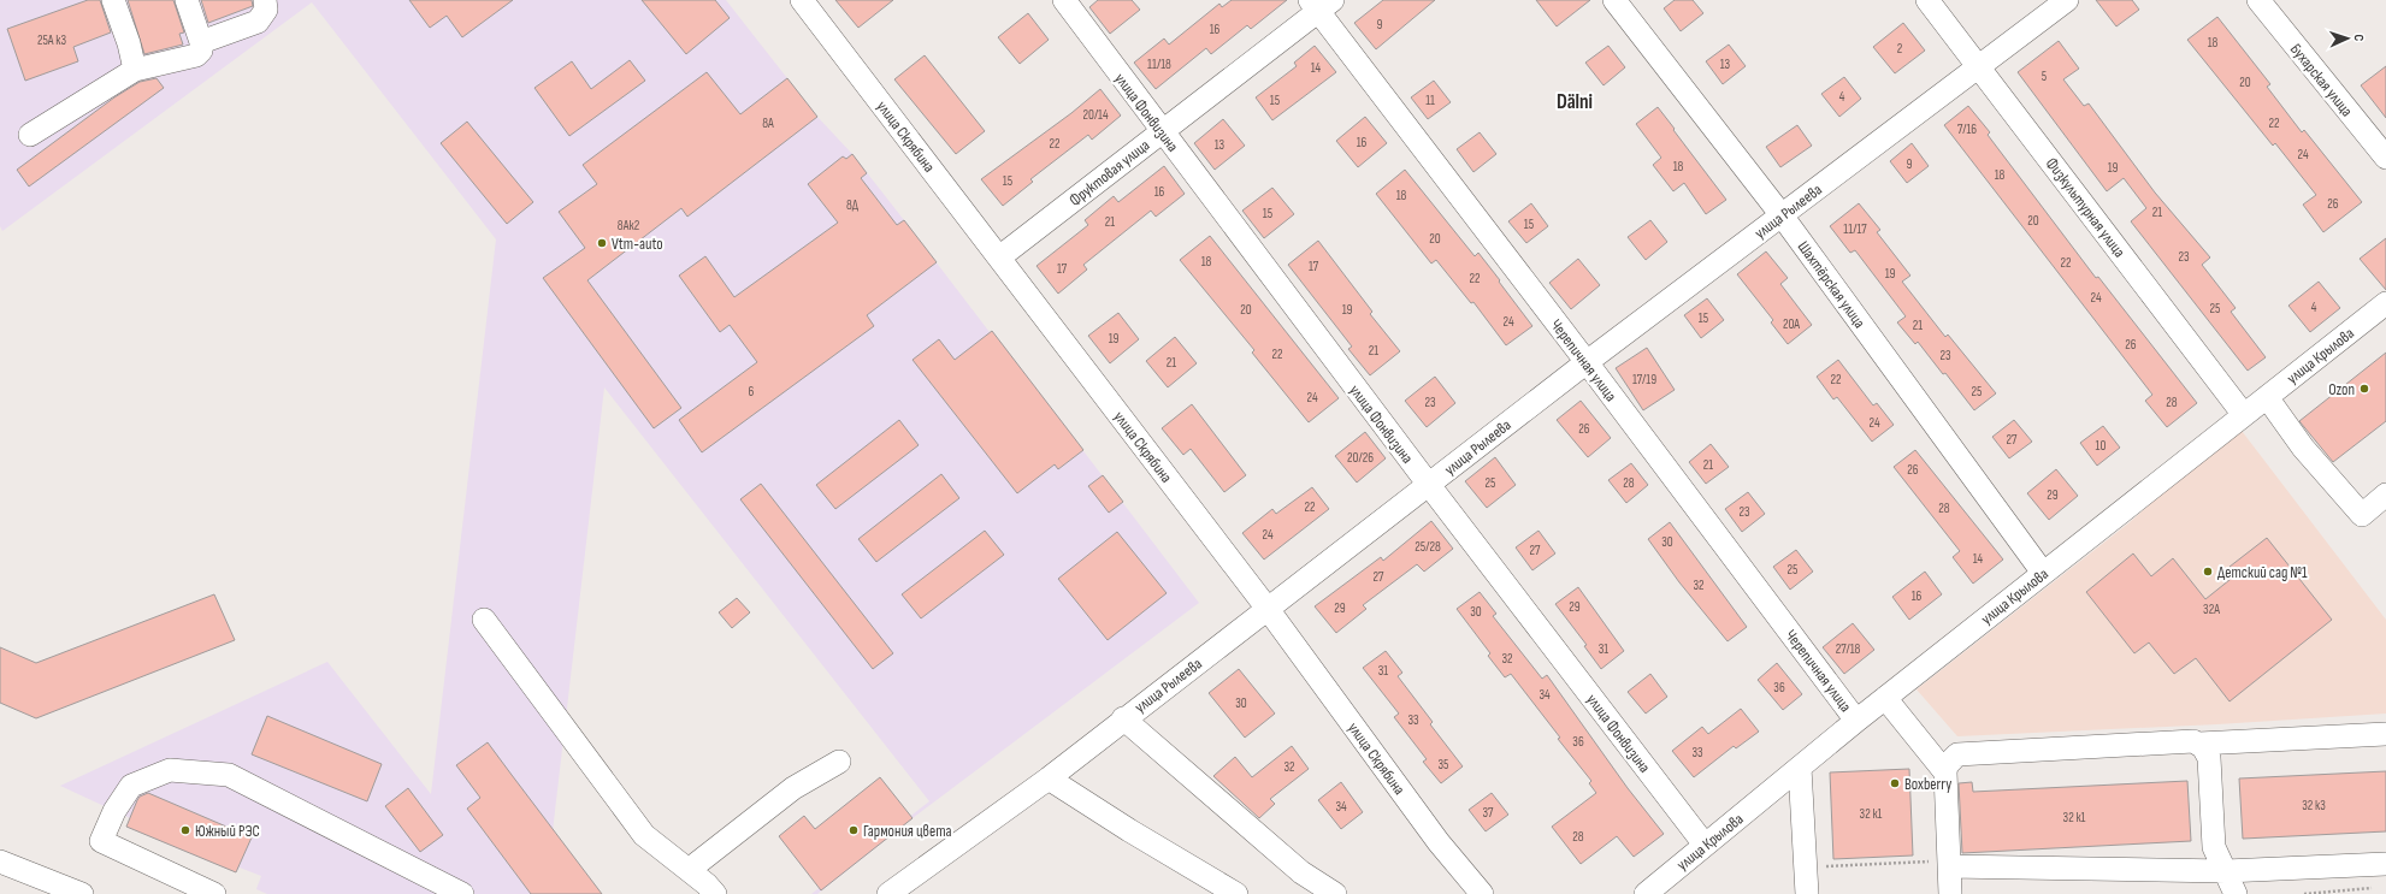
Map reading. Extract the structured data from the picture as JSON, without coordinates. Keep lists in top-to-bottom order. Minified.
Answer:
{"streets":{"street":["Бухарская улица","улица Фонвизина","улица Скрябина","Фруктовая улица","Физкультурная улица","улица Рылеева","Шахтёрская улица","улица Крылова","Черепичная улица"]},"crossings":[["улица Фонвизина","Фруктовая улица"],["улица Фонвизина","улица Рылеева"],["улица Фонвизина","улица Крылова"],["улица Скрябина","Фруктовая улица"],["улица Скрябина","улица Рылеева"],["Фруктовая улица","Черепичная улица"],["Физкультурная улица","улица Рылеева"],["Физкультурная улица","улица Крылова"],["улица Рылеева","Шахтёрская улица"],["улица Рылеева","Черепичная улица"],["Шахтёрская улица","улица Крылова"],["улица Крылова","Черепичная улица"]],"districts":["Dälni"],"places":["Vtm-auto","Ozon","Детский сад №1","Boxberry","Южный РЭС","Гармония цвета"],"house_numbers":["9","16","25А к3","18","2","11/18","13","14","5","20","4","15","11","20/14","8А","22","7/16","16","22","13","24","9","18","19","18","15","16","18","26","8Д","21","15","20","21","15","8Ак2","11/17","20","23","18","22","17","17","19","22","24","4","25","20","19","15","24","20А","21","19","26","21","22","23","21","17/19","22","6","25","24","23","28","24","26","27","10","20/26","21","26","25","28","29","22","28","23","24","30","25/28","27","14","25","27","32","16","29","29","32А","30","31","27/18","32","31","36","34","30","33","36","33","35","32","32 к3","34","37","32 к1","32 к1","28"],"north":"right"}
